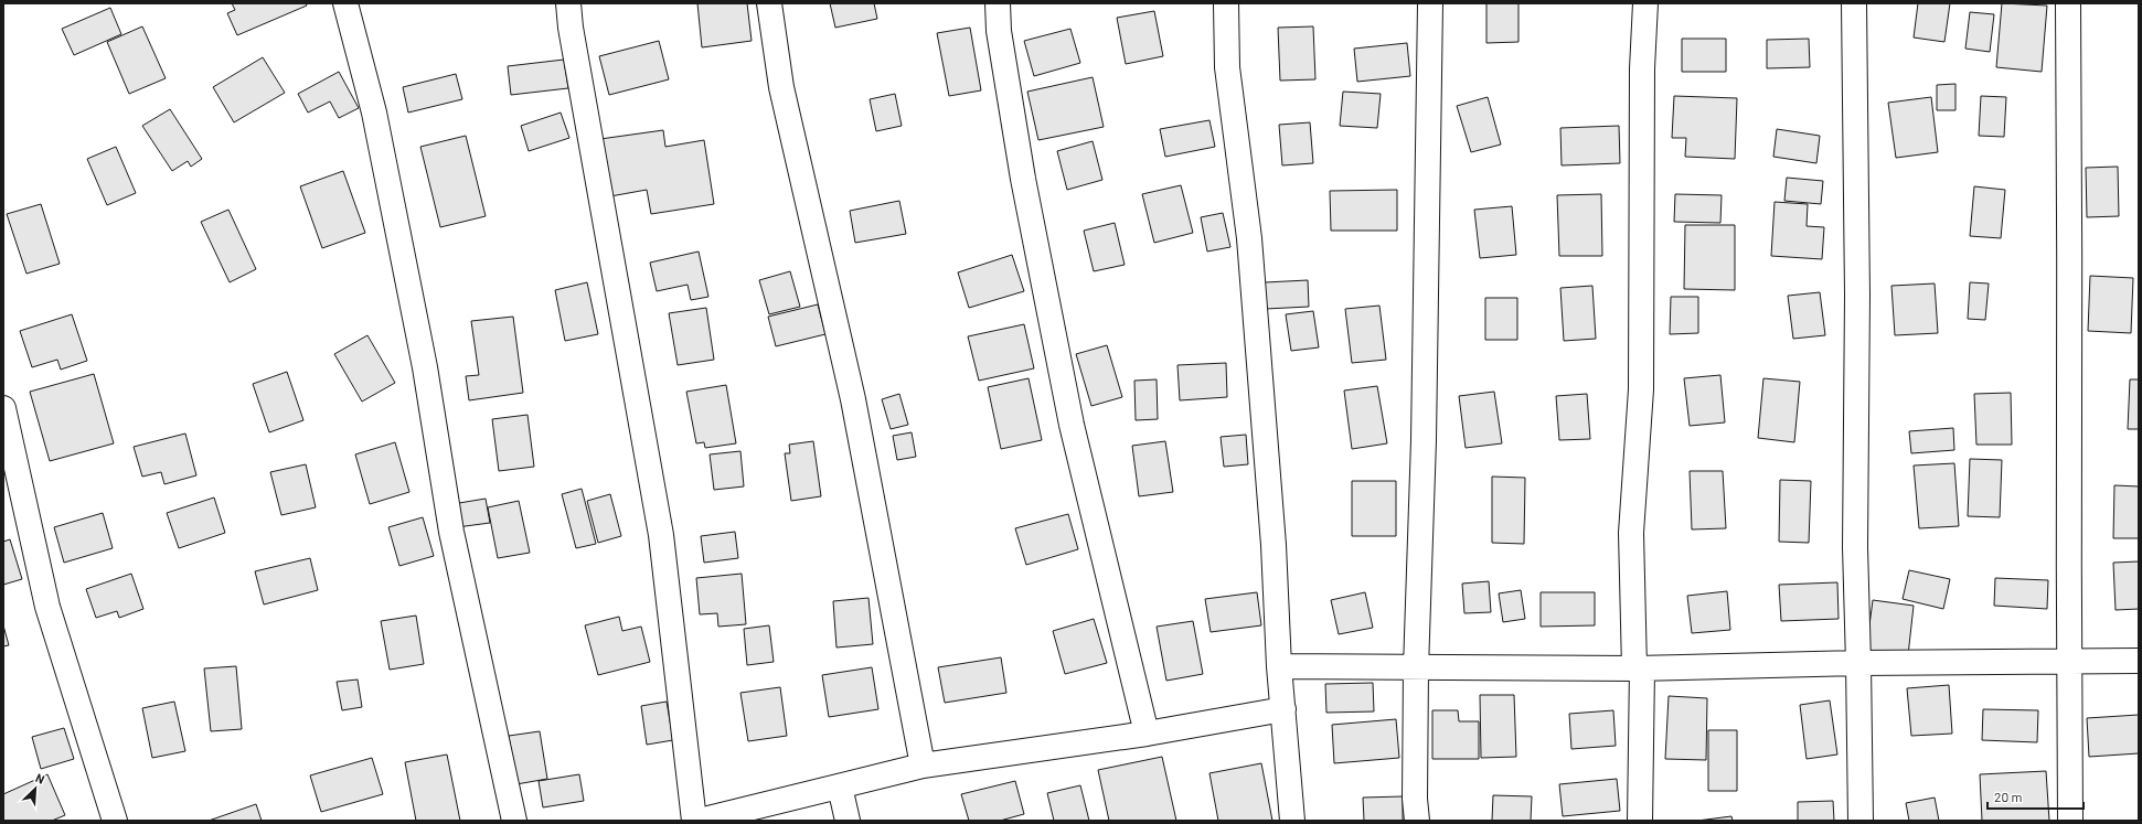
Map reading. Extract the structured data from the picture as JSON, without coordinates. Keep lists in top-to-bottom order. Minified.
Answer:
{"scale_bar":"20 m","north":"top right"}
